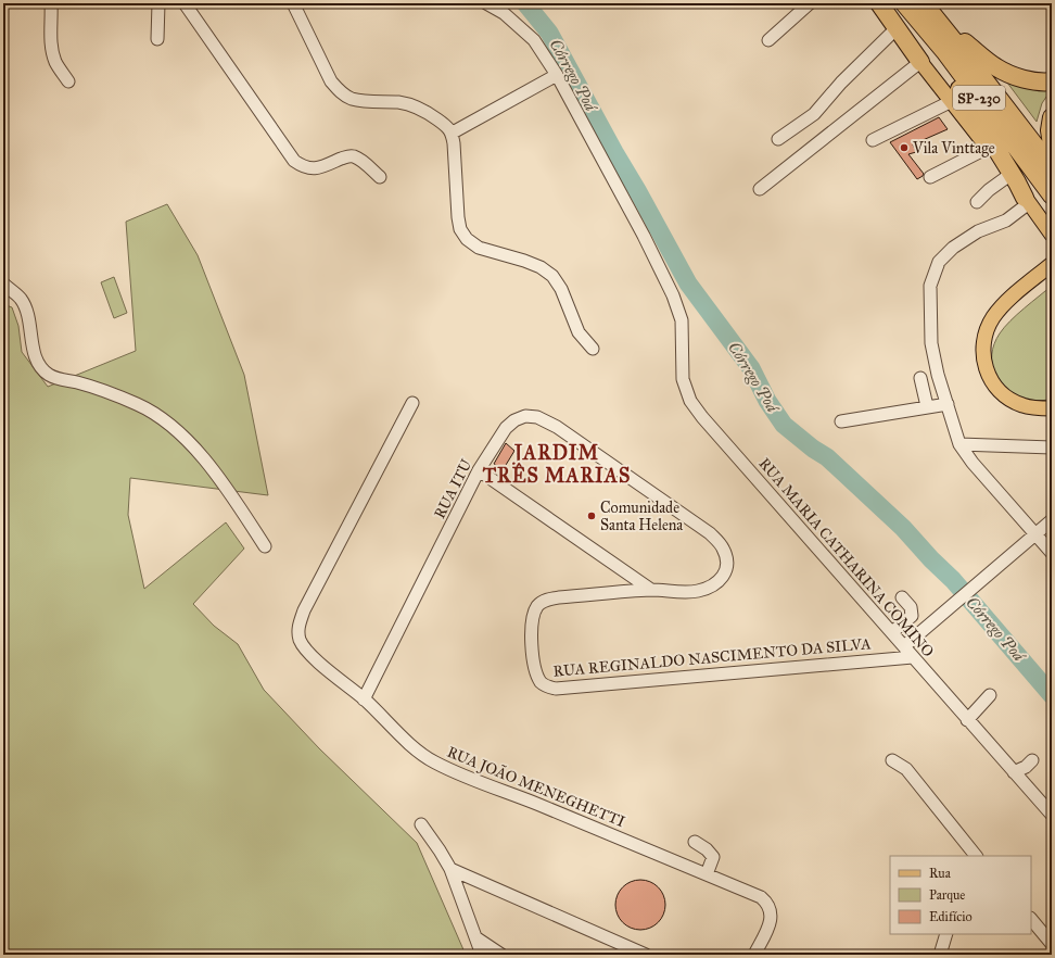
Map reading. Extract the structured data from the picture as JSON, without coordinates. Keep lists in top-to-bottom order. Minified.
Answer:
{"streets":{"highway":["SP-230"],"street":["RUA ITU","RUA MARIA CATHARINA COMINO","RUA REGINALDO NASCIMENTO DA SILVA","RUA JOÃO MENEGHETTI"]},"crossings":[["RUA ITU","RUA REGINALDO NASCIMENTO DA SILVA"],["RUA ITU","RUA JOÃO MENEGHETTI"],["RUA MARIA CATHARINA COMINO","RUA REGINALDO NASCIMENTO DA SILVA"]],"districts":["JARDIM TRÊS MARIAS"],"water":["Córrego Poá"],"places":["Vila Vinttage","Comunidade Santa Helena"],"legend":["Rua","Parque","Edifício"]}
